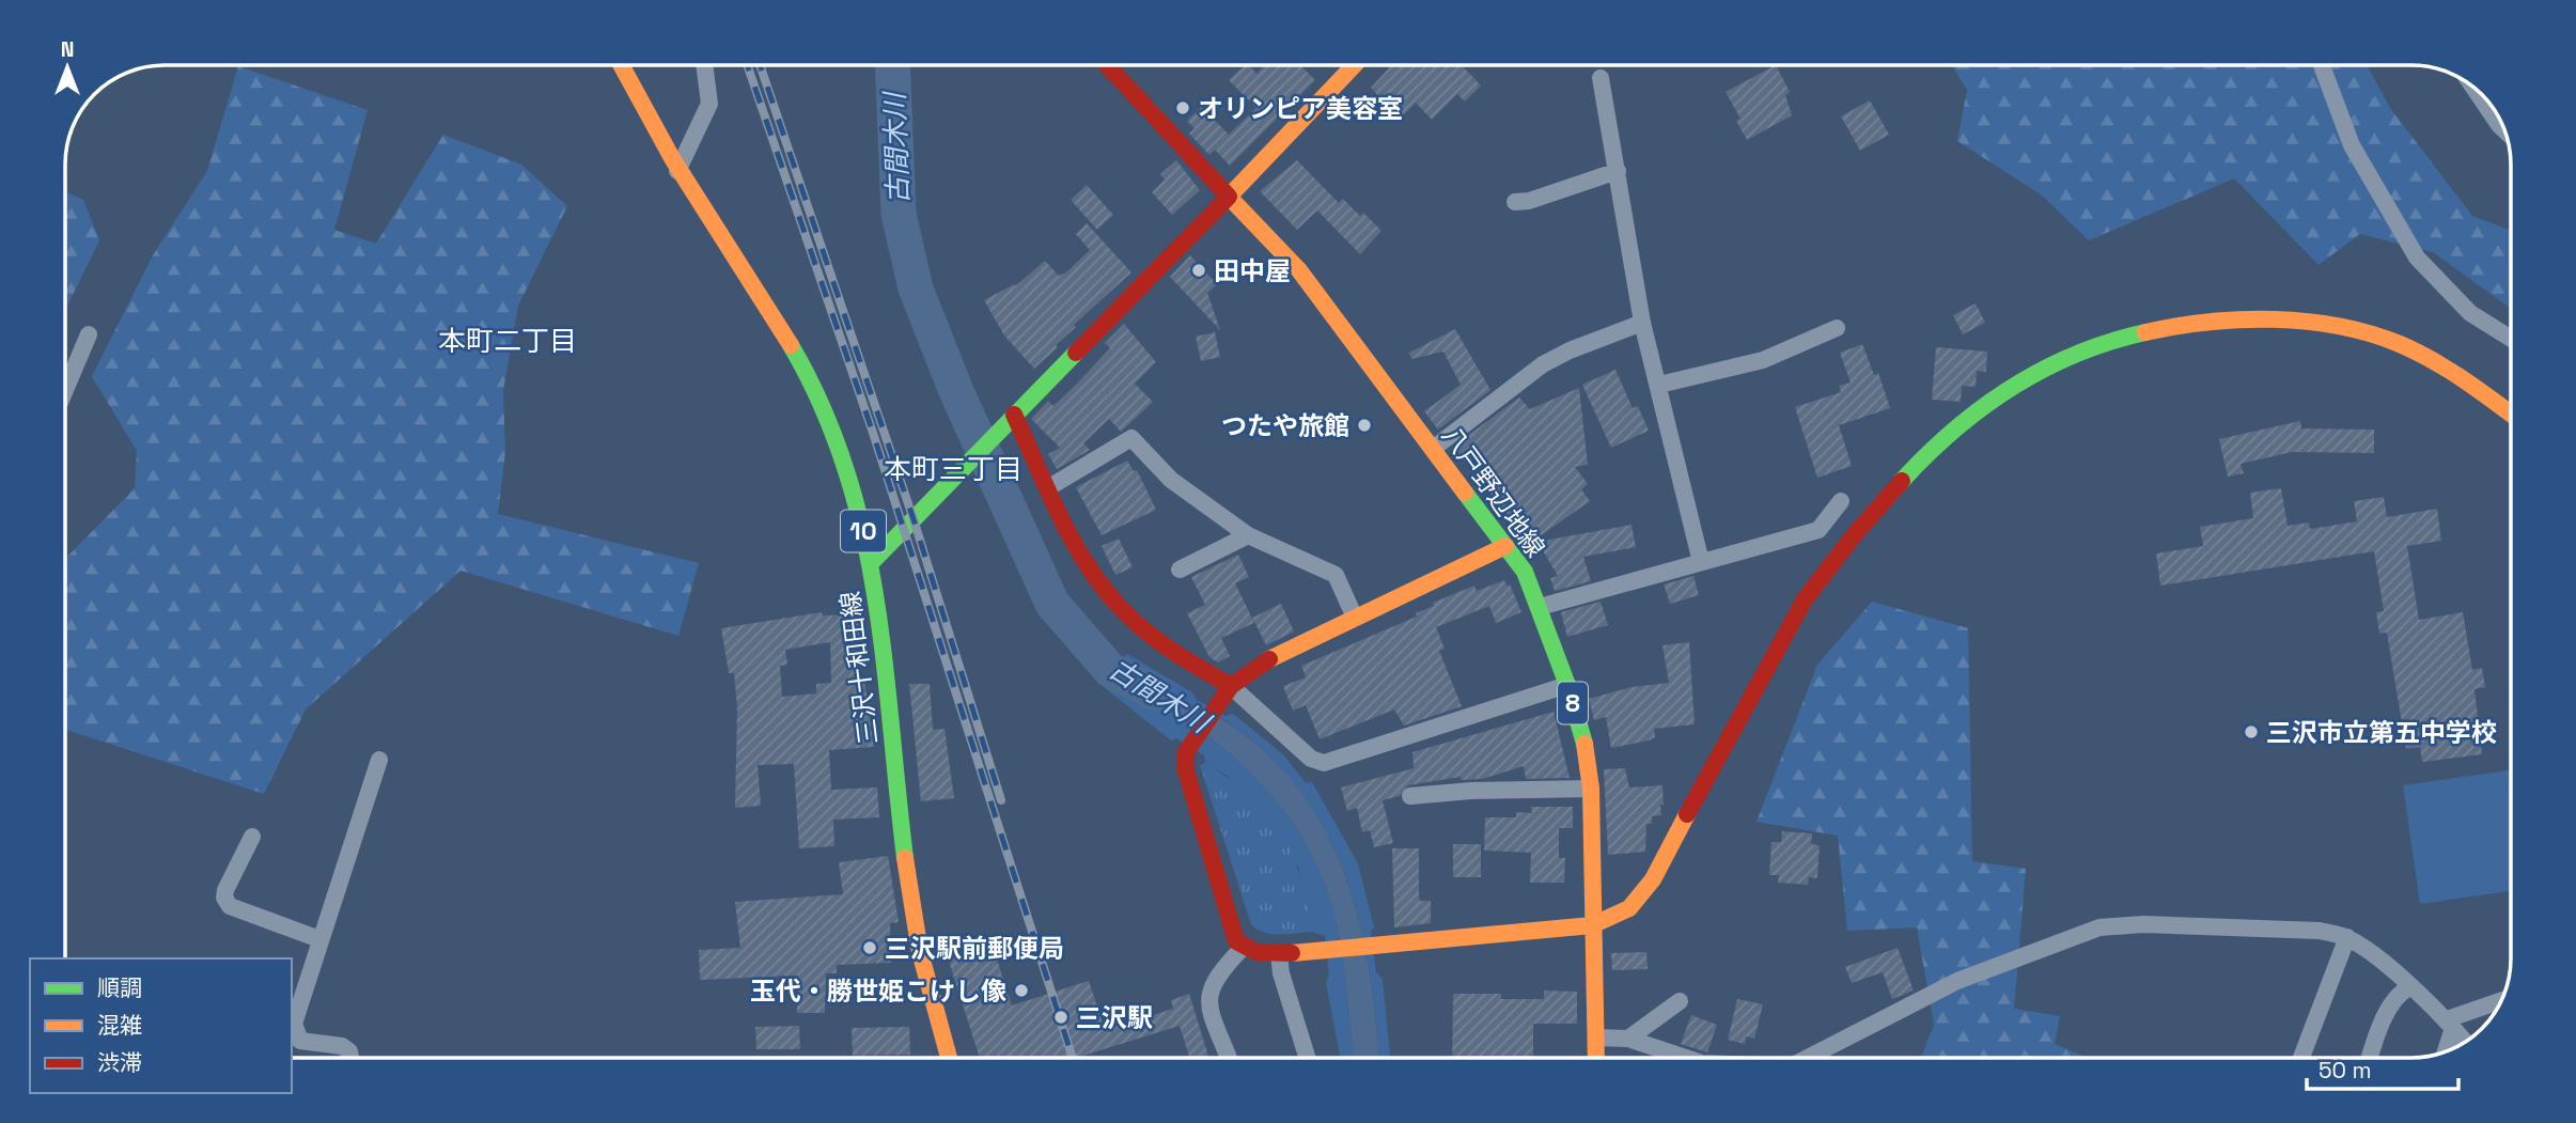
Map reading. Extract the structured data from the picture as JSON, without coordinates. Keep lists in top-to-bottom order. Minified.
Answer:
{"streets":{"street":["八戸野辺地線","10","三沢十和田線","8"]},"districts":["本町二丁目","本町三丁目"],"water":["古間木川"],"places":["オリンピア美容室","田中屋","つたや旅館","三沢市立第五中学校","三沢駅前郵便局","玉代・勝世姫こけし像","三沢駅"],"legend":["順調","混雑","渋滞"],"scale_bar":"50 m","north":"top"}
